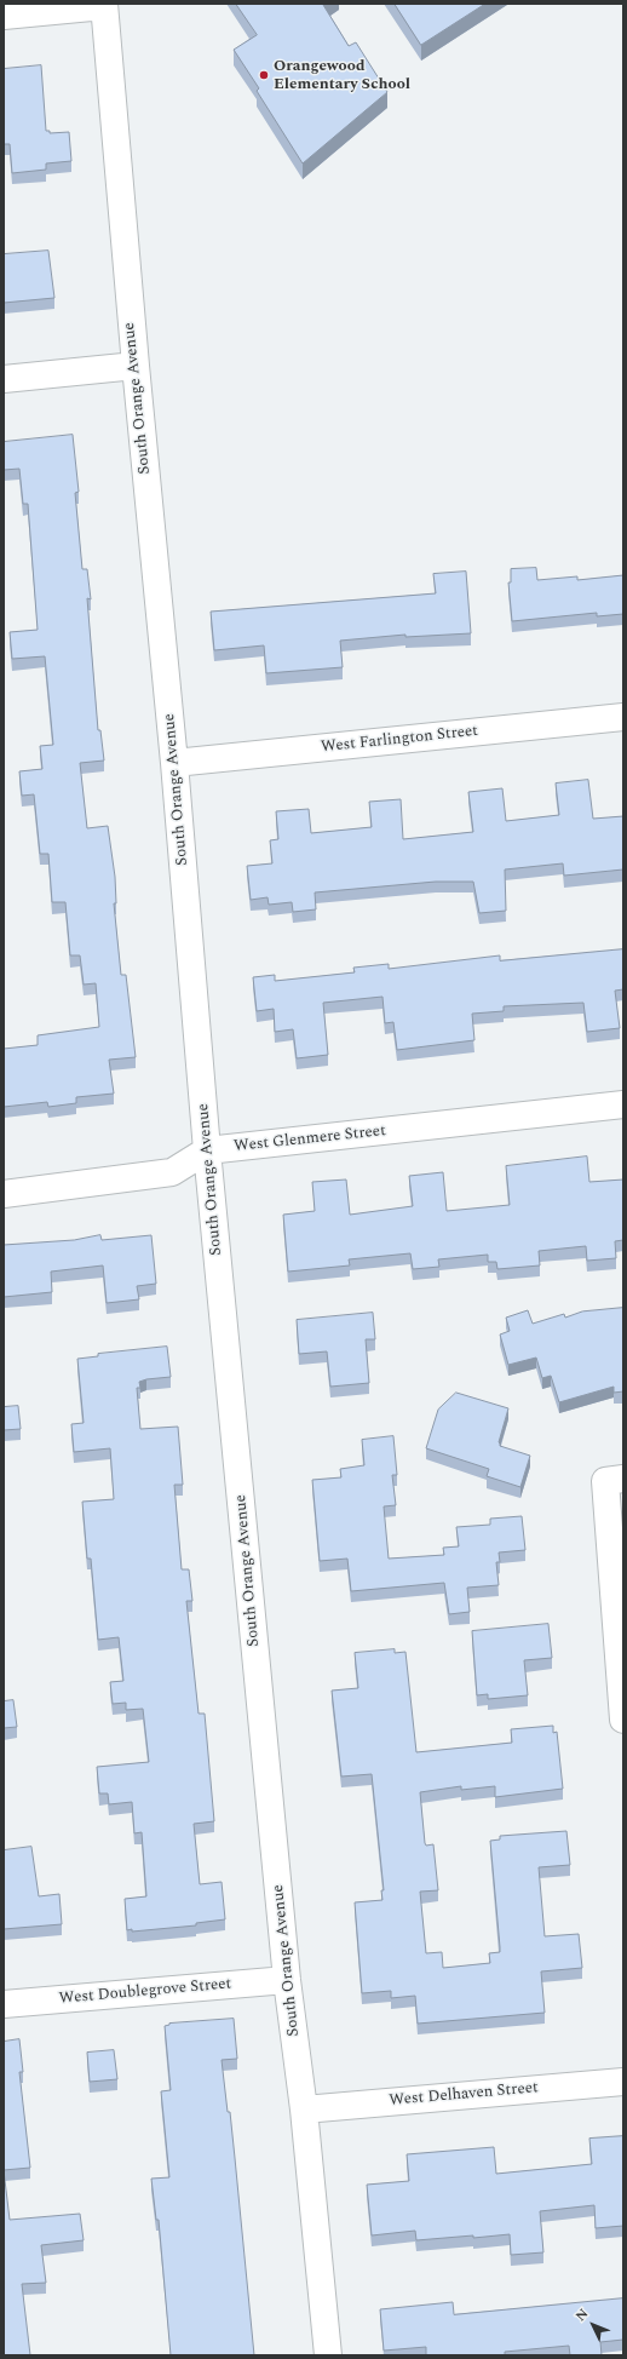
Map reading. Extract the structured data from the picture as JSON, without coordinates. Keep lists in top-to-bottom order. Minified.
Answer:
{"streets":{"street":["South Orange Avenue","West Farlington Street","West Glenmere Street","West Doublegrove Street","West Delhaven Street"]},"crossings":[["South Orange Avenue","West Farlington Street"],["South Orange Avenue","West Glenmere Street"],["South Orange Avenue","West Doublegrove Street"],["South Orange Avenue","West Delhaven Street"]],"places":["Orangewood Elementary School"],"north":"top left"}
